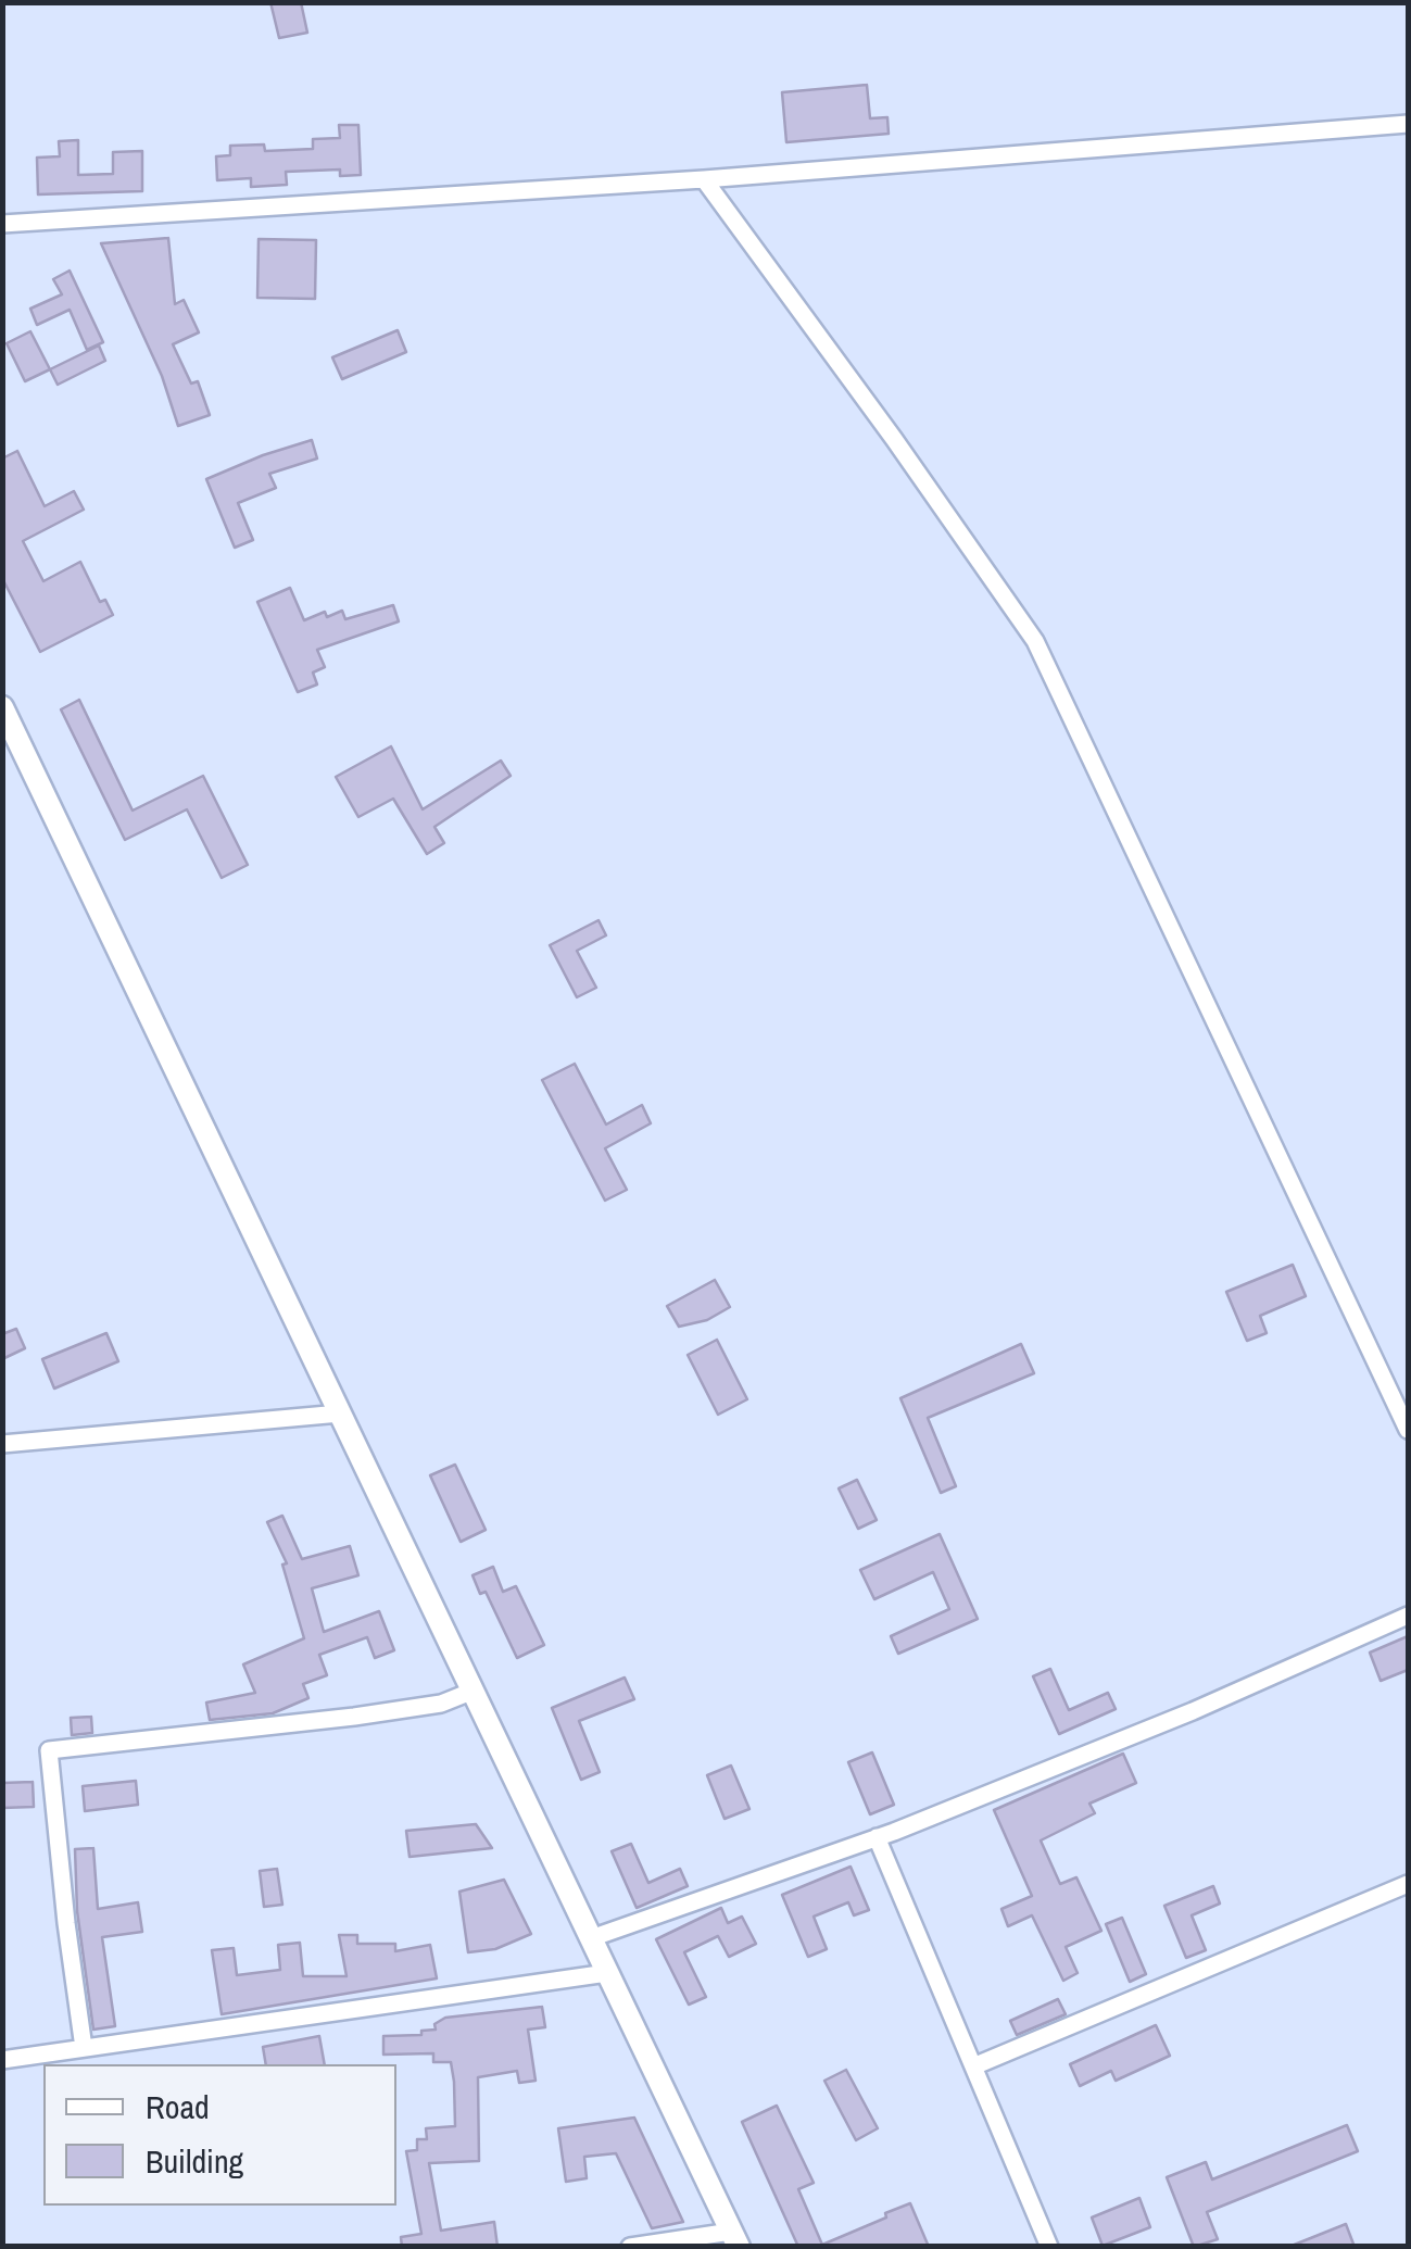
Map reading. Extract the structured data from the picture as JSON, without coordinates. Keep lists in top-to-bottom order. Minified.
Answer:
{"legend":["Road","Building"]}
